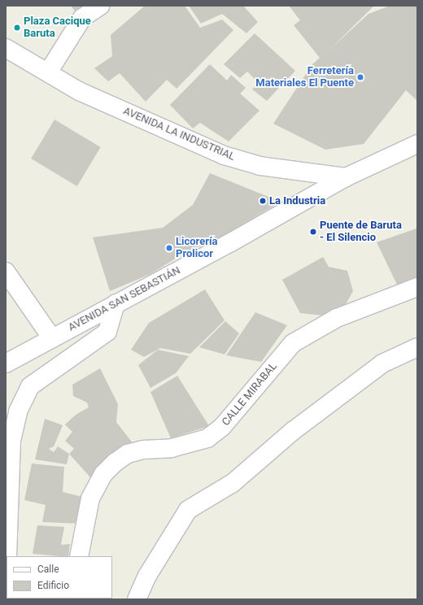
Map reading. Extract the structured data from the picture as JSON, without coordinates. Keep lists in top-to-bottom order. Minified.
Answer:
{"streets":{"street":["AVENIDA LA INDUSTRIAL","AVENIDA SAN SEBASTIÁN","CALLE MIRABAL"]},"crossings":[["AVENIDA LA INDUSTRIAL","AVENIDA SAN SEBASTIÁN"]],"places":["Plaza Cacique Baruta","Ferretería Materiales El Puente","La Industria","Puente de Baruta - El Silencio","Licorería Prolicor"],"legend":["Calle","Edificio"]}
